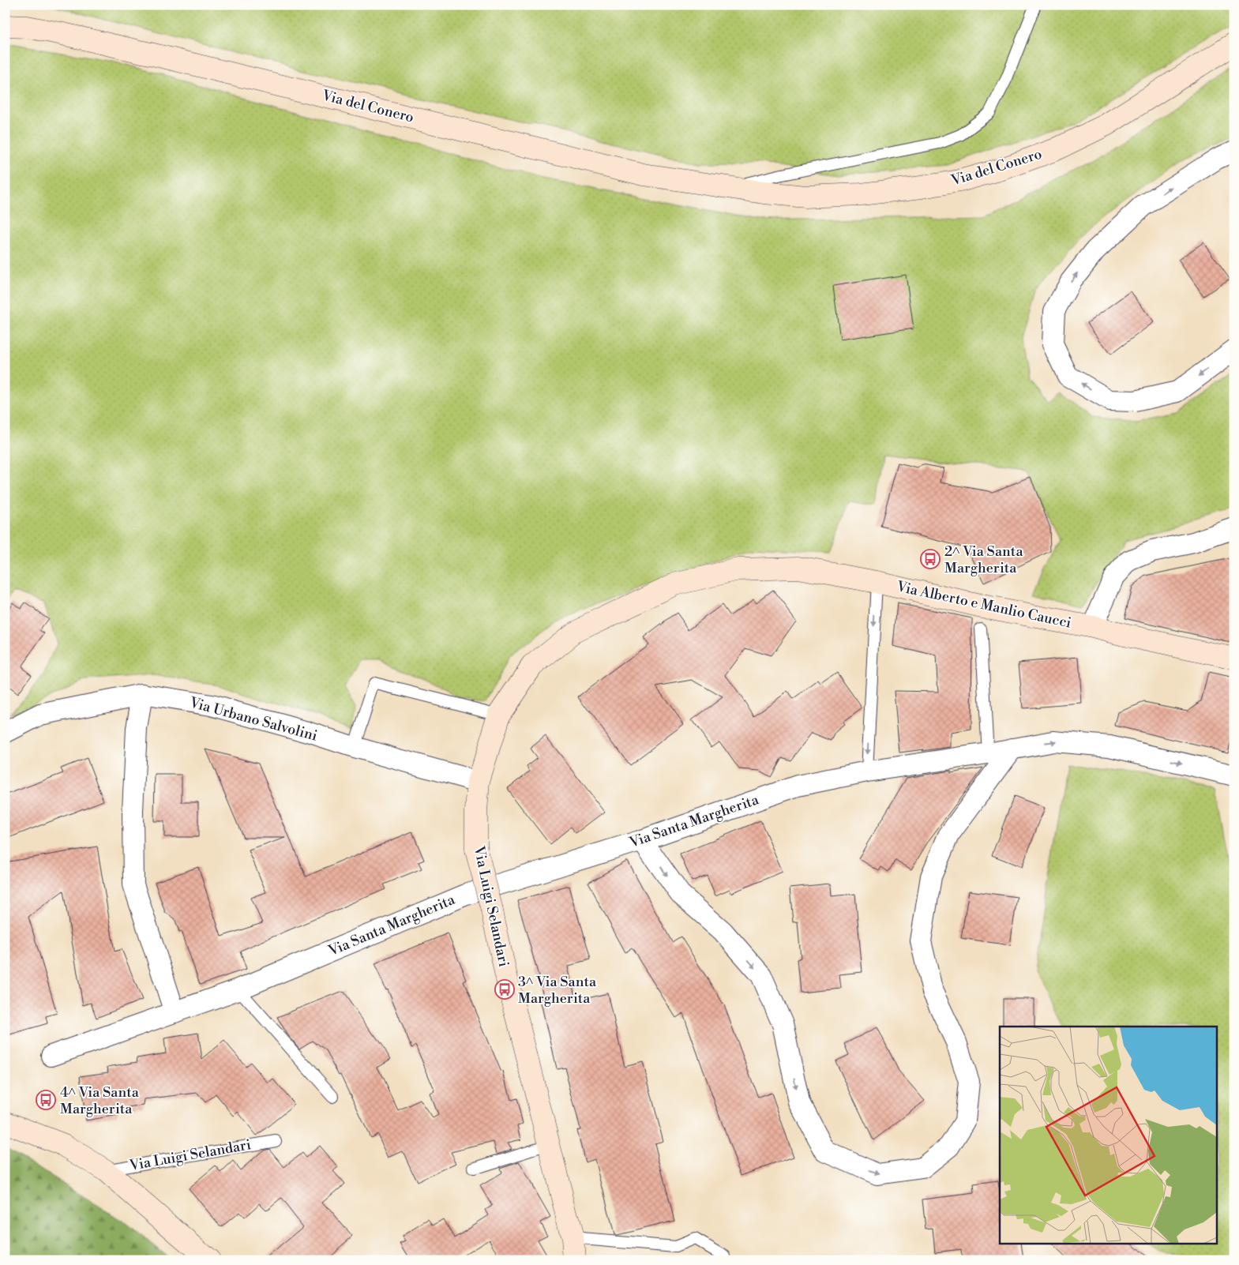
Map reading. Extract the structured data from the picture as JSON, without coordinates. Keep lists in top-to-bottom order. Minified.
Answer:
{"streets":{"street":["Via del Conero","Via Alberto e Manlio Caucci","Via Urbano Salvolini","Via Santa Margherita","Via Luigi Selandari"]},"crossings":[["Via Alberto e Manlio Caucci","Via Urbano Salvolini"],["Via Alberto e Manlio Caucci","Via Santa Margherita"],["Via Alberto e Manlio Caucci","Via Luigi Selandari"],["Via Urbano Salvolini","Via Luigi Selandari"]],"places":{"bus stop":["2^ Via Santa Margherita","3^ Via Santa Margherita","4^ Via Santa Margherita"]}}
